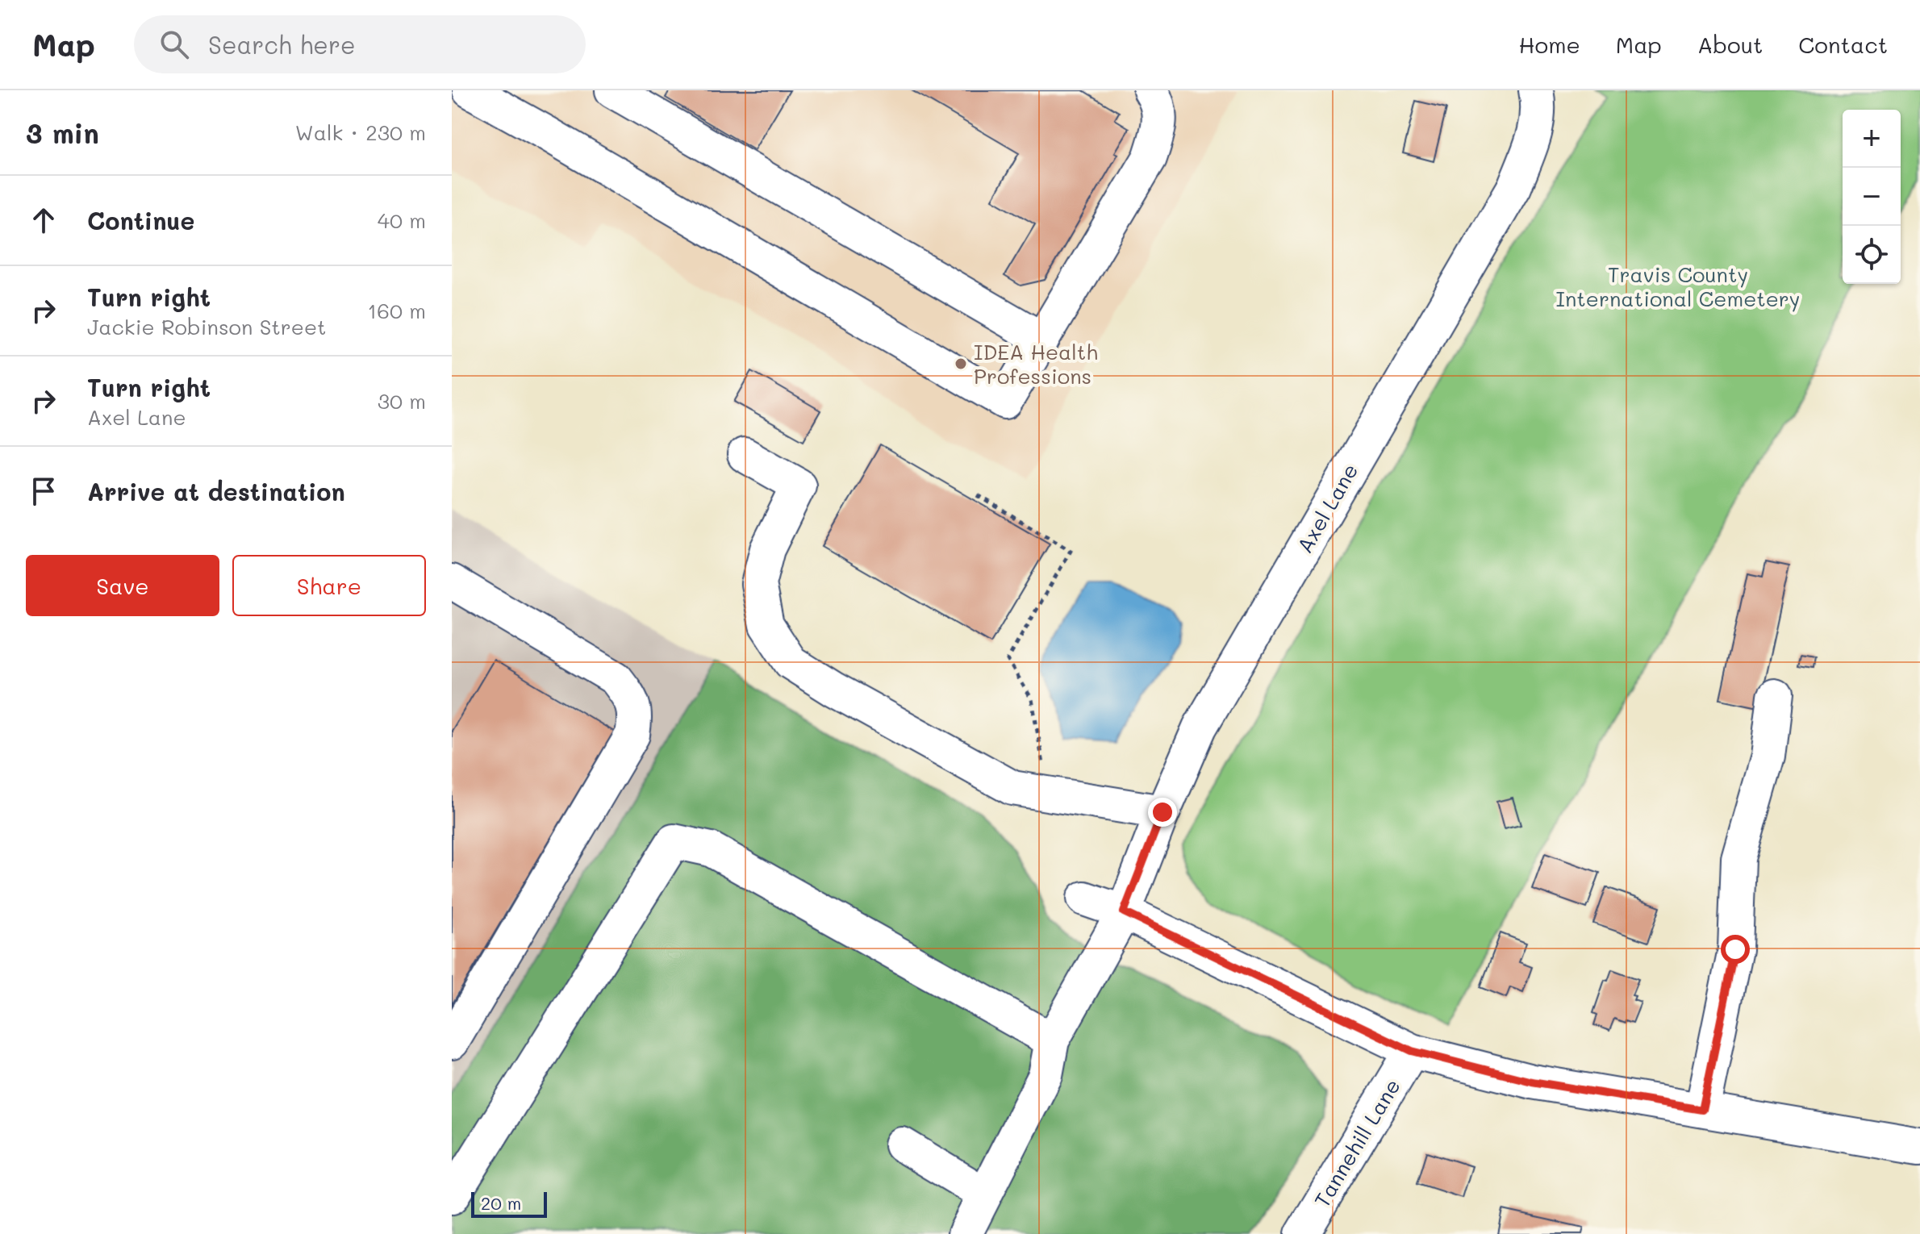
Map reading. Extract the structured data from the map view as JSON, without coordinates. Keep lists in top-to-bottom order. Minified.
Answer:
{"streets":{"street":["Axel Lane","Tannehill Lane"]},"parks":["Travis County International Cemetery"],"places":["IDEA Health Professions"],"scale_bar":"20 m","page":{"header":"Map","search":"Search here","nav":["Home","Map","About","Contact"],"heading":["3 min","Walk · 230 m"],"map_buttons":["+","−"],"list":[["Continue","40 m"],["Turn right","Jackie Robinson Street","160 m"],["Turn right","Axel Lane","30 m"],"Arrive at destination"],"buttons":["Save","Share"],"scale":"20 m"}}
